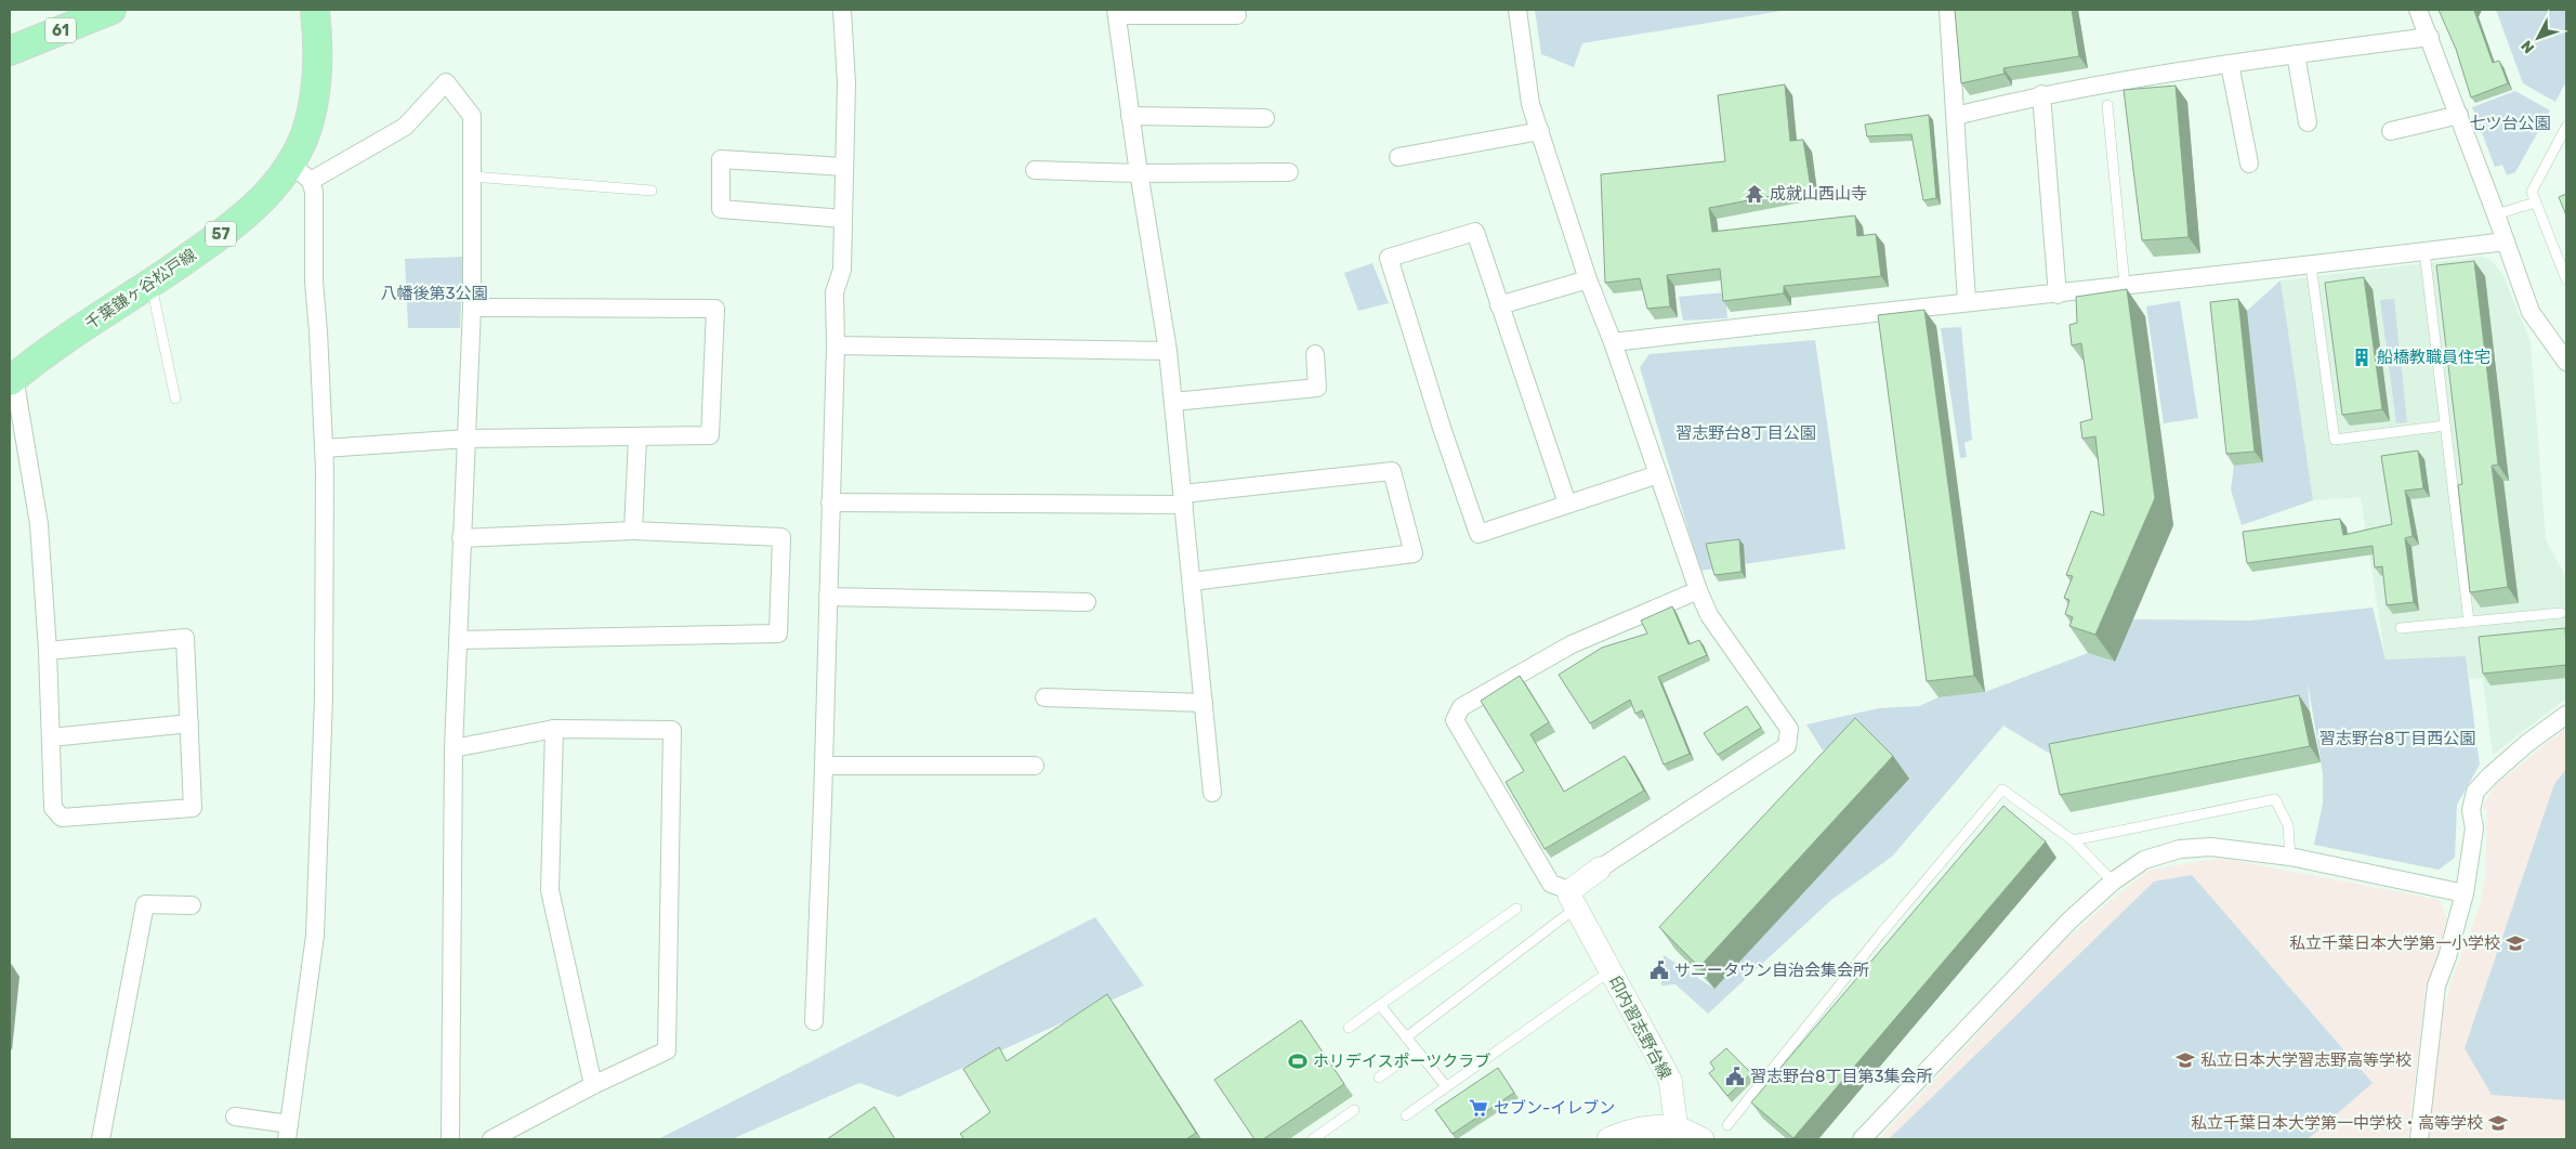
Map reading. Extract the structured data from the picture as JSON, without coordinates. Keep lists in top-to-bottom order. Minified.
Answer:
{"streets":{"main road":["61","57","千葉鎌ヶ谷松戸線"],"street":["印内習志野台線"]},"parks":["七ツ台公園","八幡後第3公園","習志野台8丁目公園","習志野台8丁目西公園"],"places":{"temple":["成就山西山寺"],"building":["船橋教職員住宅"],"school or university":["私立千葉日本大学第一小学校","私立日本大学習志野高等学校","私立千葉日本大学第一中学校・高等学校"],"public building":["サニータウン自治会集会所","習志野台8丁目第3集会所"],"sports":["ホリデイスポーツクラブ"],"supermarket":["セブン-イレブン"]},"north":"bottom left"}
